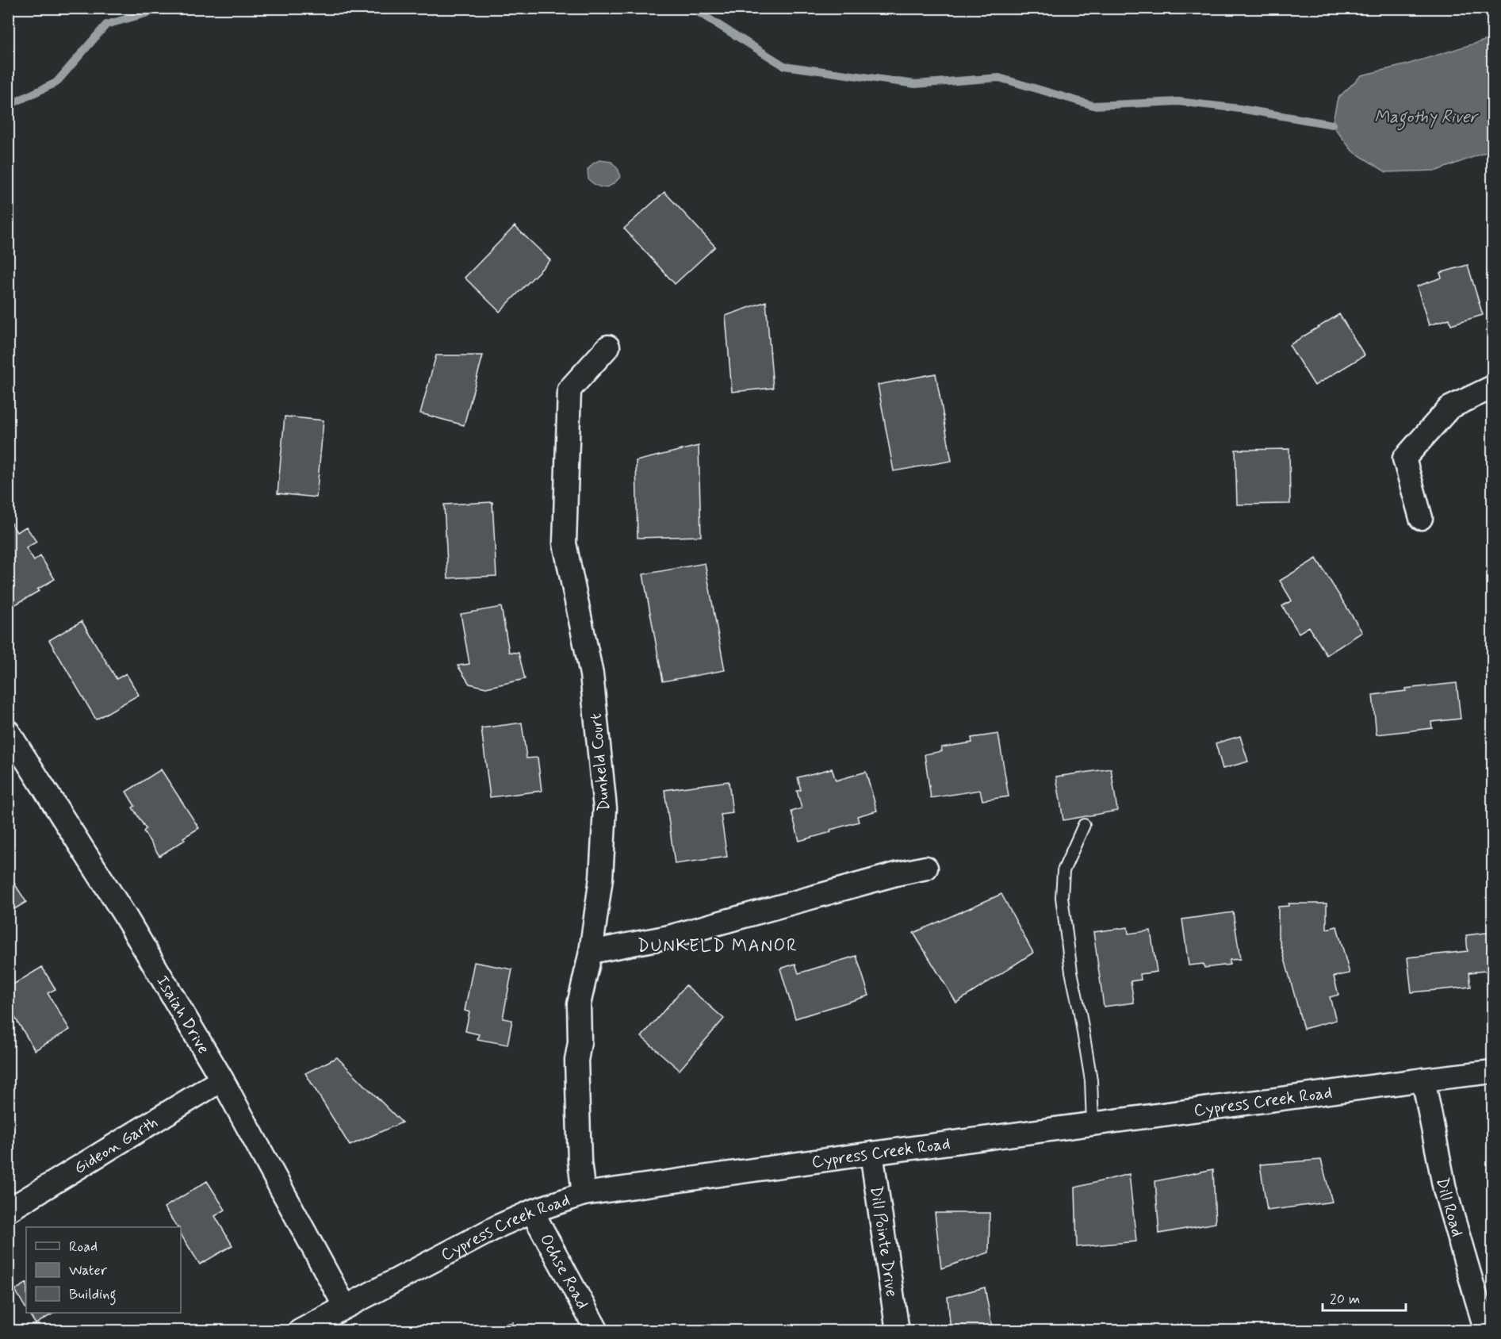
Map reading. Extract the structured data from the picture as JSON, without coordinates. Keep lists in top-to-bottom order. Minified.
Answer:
{"streets":{"street":["Dunkeld Court","Isaiah Drive","Cypress Creek Road","Gideon Garth","Dill Road","Dill Pointe Drive","Ochse Road"]},"crossings":[["Dunkeld Court","Cypress Creek Road"],["Isaiah Drive","Cypress Creek Road"],["Isaiah Drive","Gideon Garth"],["Cypress Creek Road","Dill Road"],["Cypress Creek Road","Dill Pointe Drive"],["Cypress Creek Road","Ochse Road"]],"districts":["DUNKELD MANOR"],"water":["Magothy River"],"legend":["Road","Water","Building"],"scale_bar":"20 m"}
